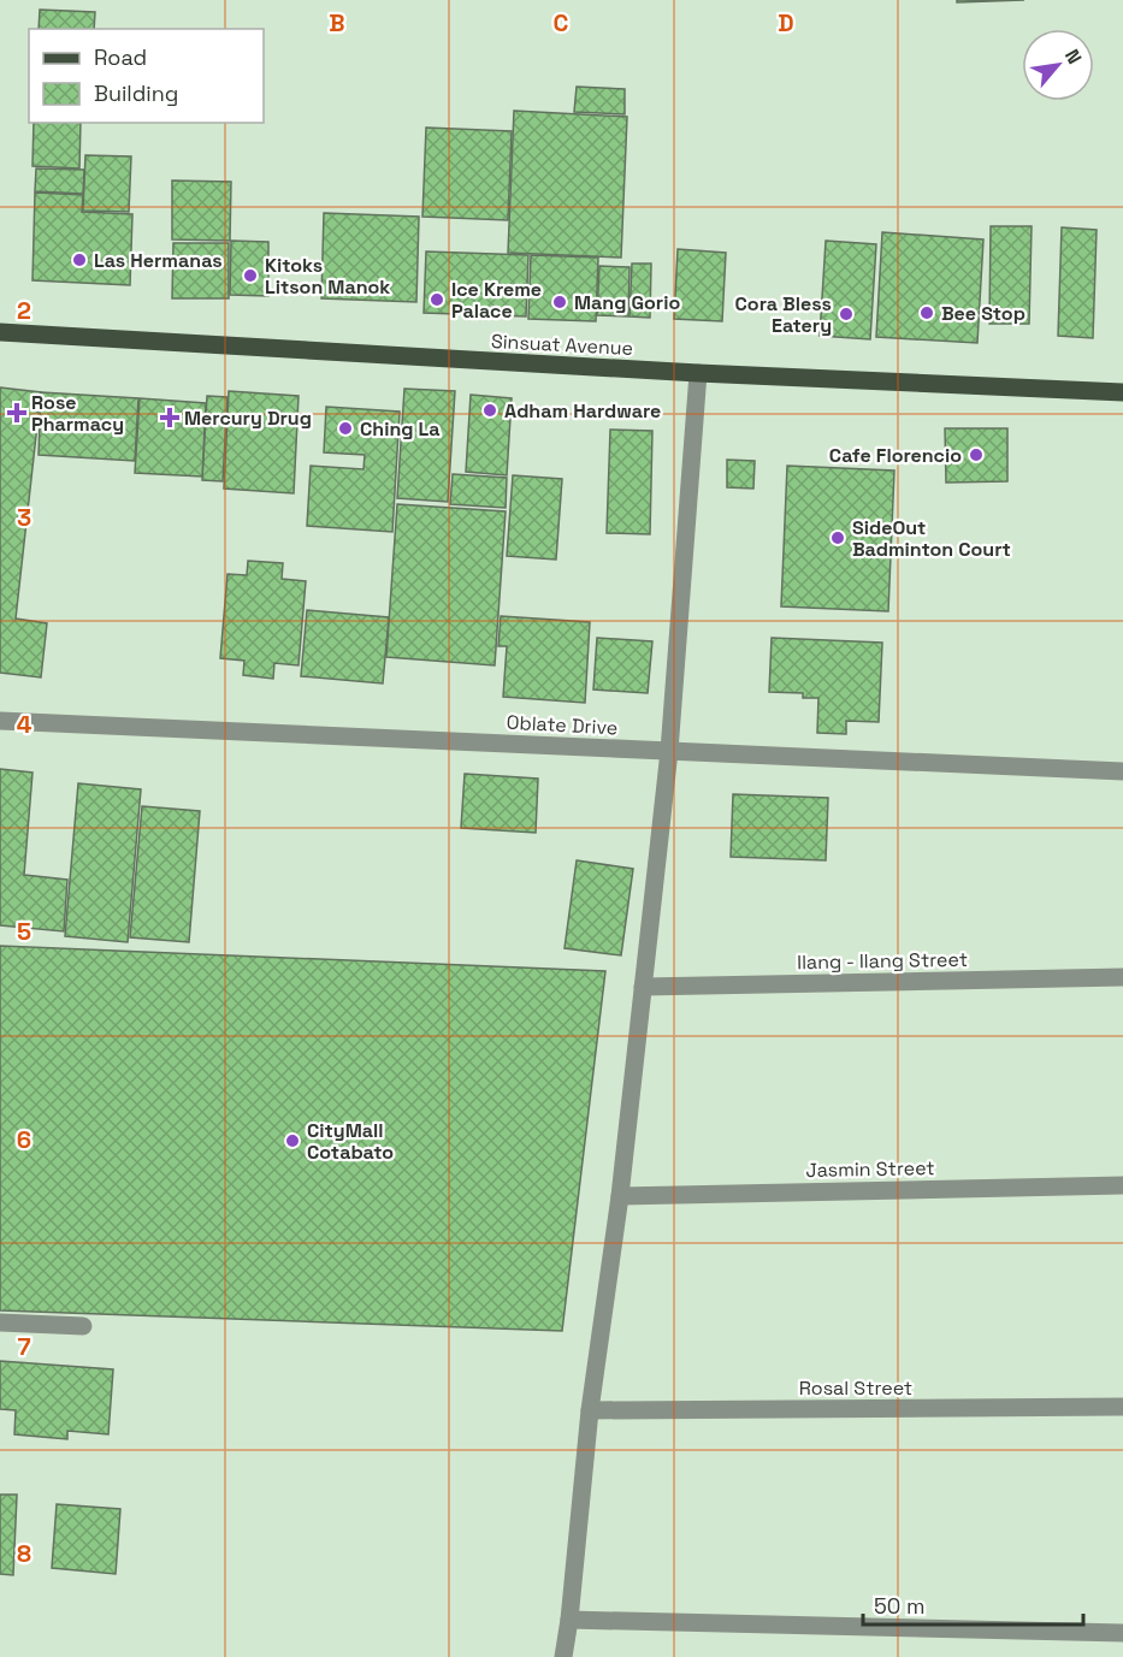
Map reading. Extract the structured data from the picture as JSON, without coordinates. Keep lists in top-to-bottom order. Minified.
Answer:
{"streets":{"main road":["Sinsuat Avenue"],"street":["Oblate Drive","Ilang - Ilang Street","Jasmin Street","Rosal Street"]},"places":{"other":["Las Hermanas","Kitoks Litson Manok","Ice Kreme Palace","Mang Gorio","Bee Stop","Cora Bless Eatery","Adham Hardware","Ching La","Cafe Florencio","SideOut Badminton Court","CityMall Cotabato"],"health":["Rose Pharmacy","Mercury Drug"]},"legend":["Road","Building"],"scale_bar":"50 m","north":"top right","grid":{"columns":["B","C","D"],"rows":["2","3","4","5","6","7","8"]}}
